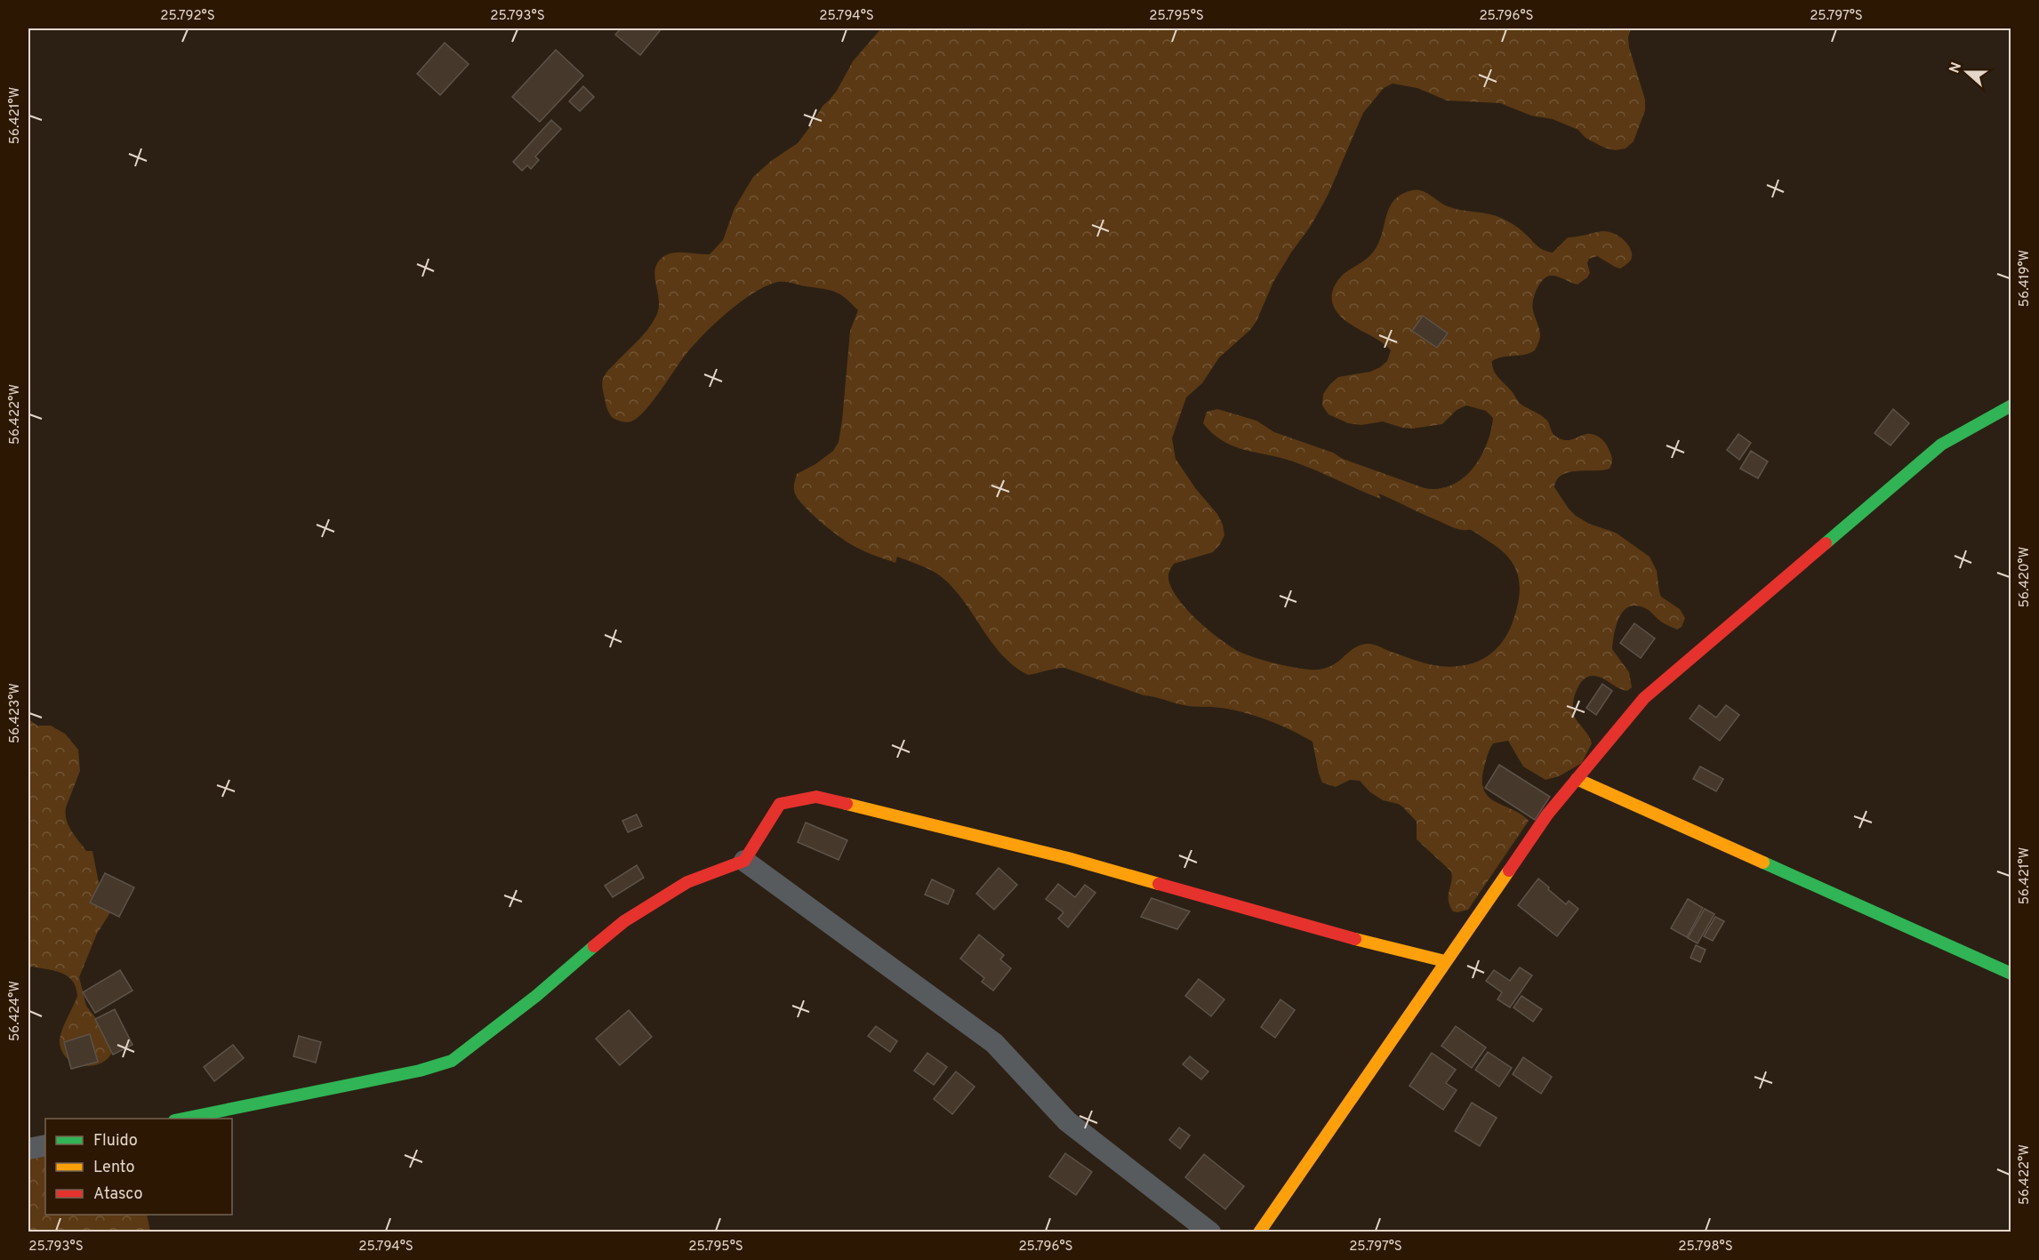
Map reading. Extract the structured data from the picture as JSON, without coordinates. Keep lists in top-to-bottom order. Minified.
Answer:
{"legend":["Fluido","Lento","Atasco"],"north":"left","coordinates":["25.792°S","25.793°S","25.794°S","25.795°S","25.796°S","25.797°S","56.421°W","56.419°W","56.422°W","56.420°W","56.423°W","56.424°W","25.798°S"]}
